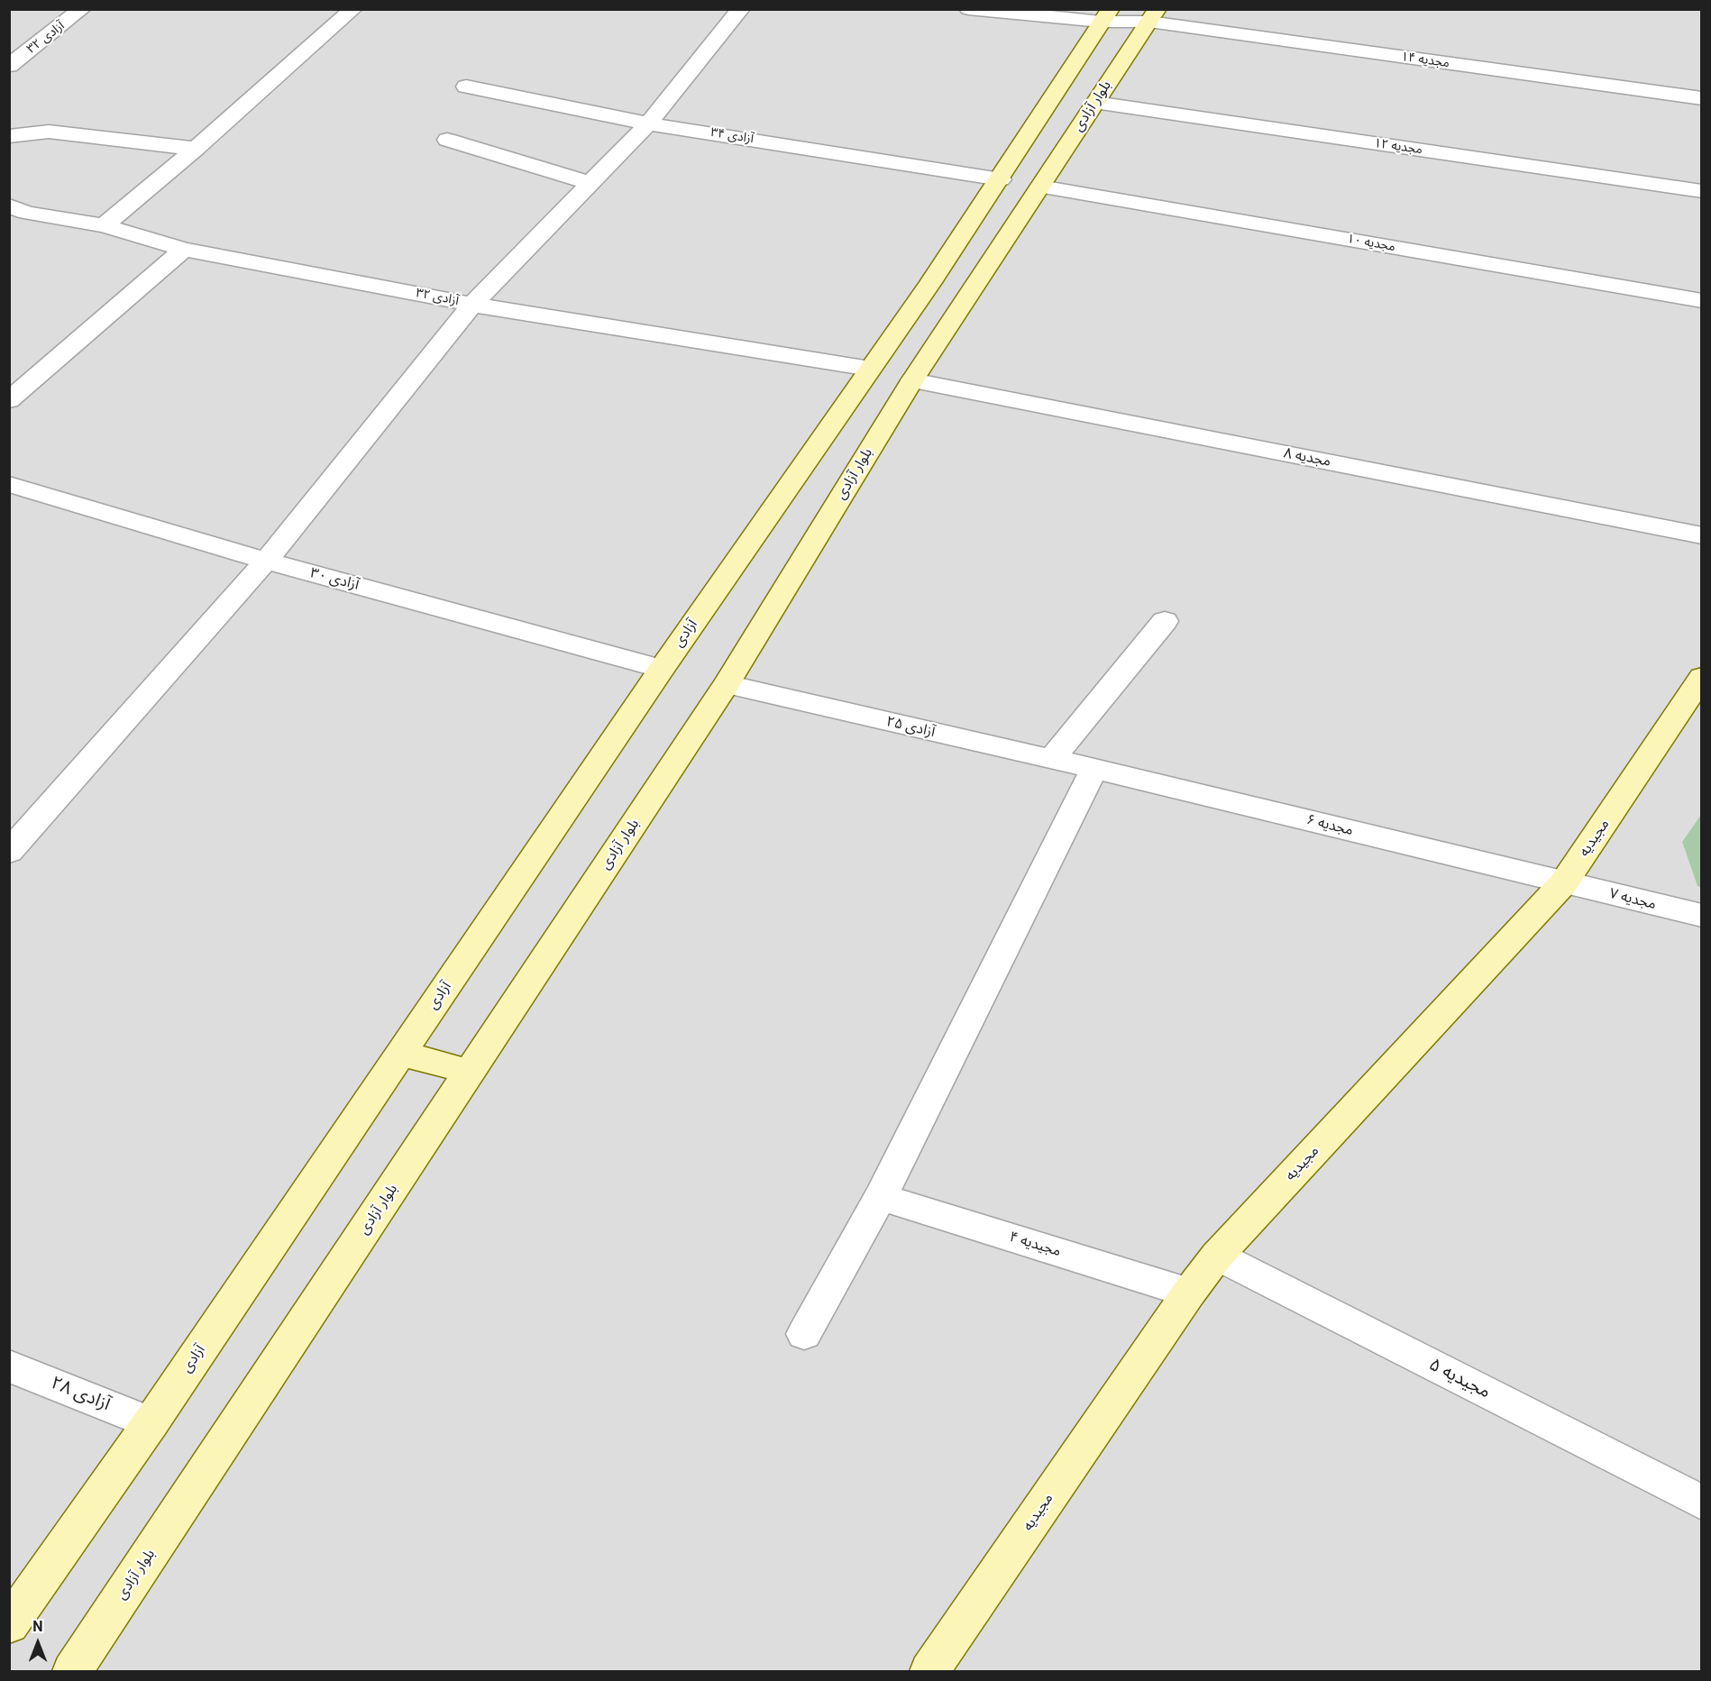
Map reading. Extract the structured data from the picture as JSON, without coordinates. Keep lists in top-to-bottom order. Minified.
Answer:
{"streets":{"street":["آزادی ۳۲","مجدیه ۱۴","بلوار آزادی","آزادی ۳۴","مجدیه ۱۲","مجدیه ۱۰","مجدیه ۸","آزادی ۳۰","آزادی","آزادی ۲۵","مجدیه ۶","مجیدیه","مجدیه ۷","مجیدیه ۴","مجیدیه ۵","آزادی ۲۸"]},"crossings":[["آزادی ۳۲","آزادی"],["مجدیه ۱۴","بلوار آزادی"],["بلوار آزادی","مجدیه ۱۲"],["بلوار آزادی","مجدیه ۱۰"],["بلوار آزادی","مجدیه ۸"],["بلوار آزادی","آزادی ۲۵"],["آزادی ۳۰","آزادی"],["آزادی","آزادی ۲۸"],["آزادی ۲۵","مجدیه ۶"],["مجدیه ۶","مجیدیه"],["مجدیه ۶","مجدیه ۷"],["مجیدیه","مجدیه ۷"],["مجیدیه","مجیدیه ۴"],["مجیدیه","مجیدیه ۵"]],"north":"top"}
